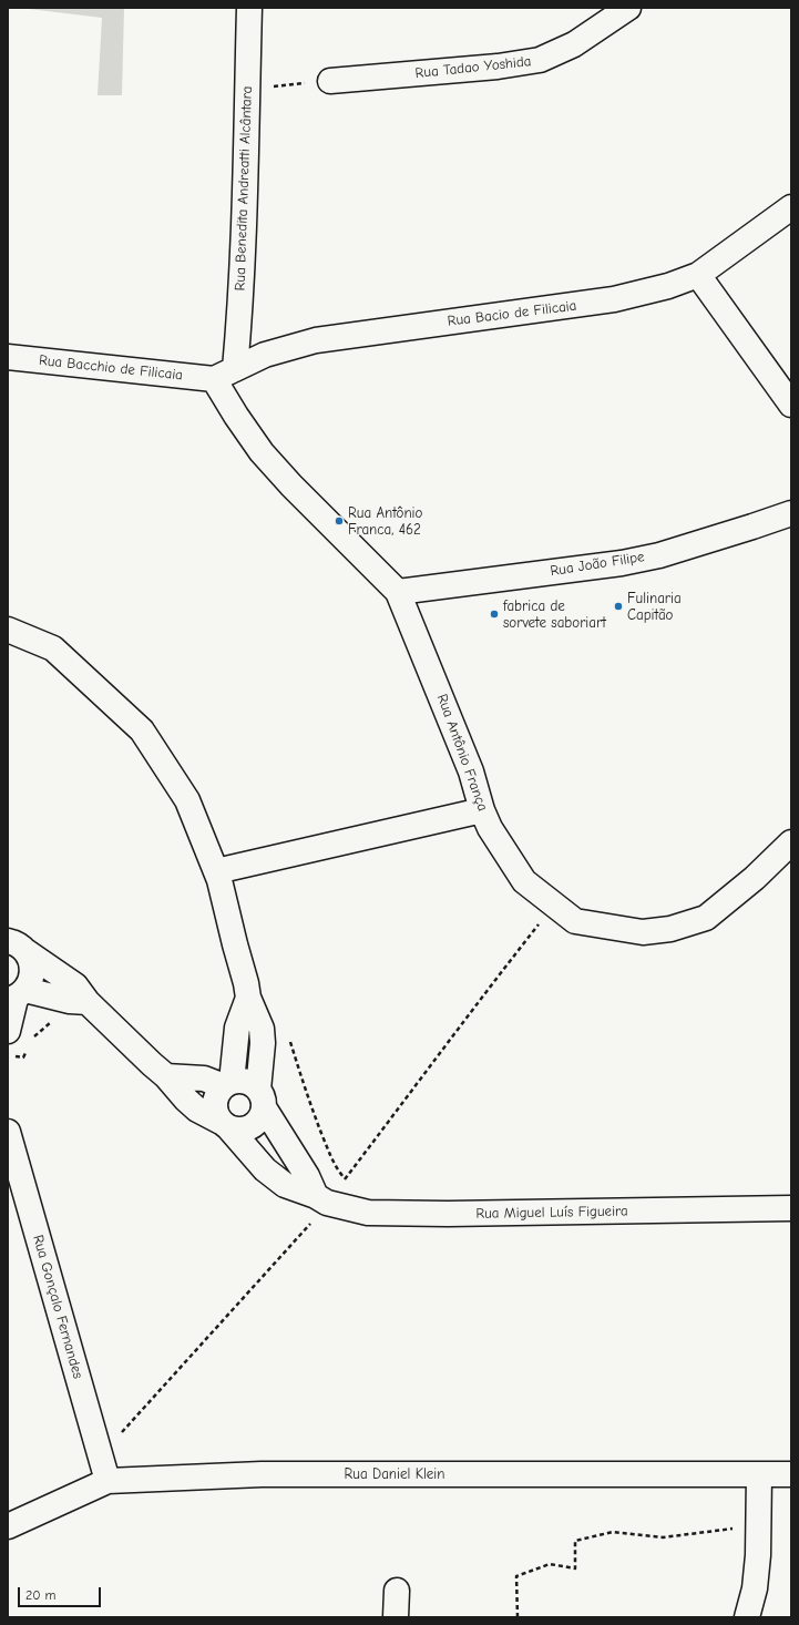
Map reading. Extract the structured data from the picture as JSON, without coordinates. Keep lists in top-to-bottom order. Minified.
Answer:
{"streets":{"street":["Rua Tadao Yoshida","Rua Benedita Andreatti Alcântara","Rua Bacio de Filicaia","Rua Bacchio de Filicaia","Rua João Filipe","Rua Antônio França","Rua Miguel Luís Figueira","Rua Gonçalo Fernandes","Rua Daniel Klein"]},"crossings":[["Rua Benedita Andreatti Alcântara","Rua Bacio de Filicaia"],["Rua Benedita Andreatti Alcântara","Rua Bacchio de Filicaia"],["Rua Benedita Andreatti Alcântara","Rua Antônio França"],["Rua Bacio de Filicaia","Rua Bacchio de Filicaia"],["Rua Bacio de Filicaia","Rua Antônio França"],["Rua Bacchio de Filicaia","Rua Antônio França"],["Rua João Filipe","Rua Antônio França"],["Rua Gonçalo Fernandes","Rua Daniel Klein"]],"places":["Rua Antônio Franca, 462","Fulinaria Capitão","fabrica de sorvete saboriart"],"scale_bar":"20 m"}
